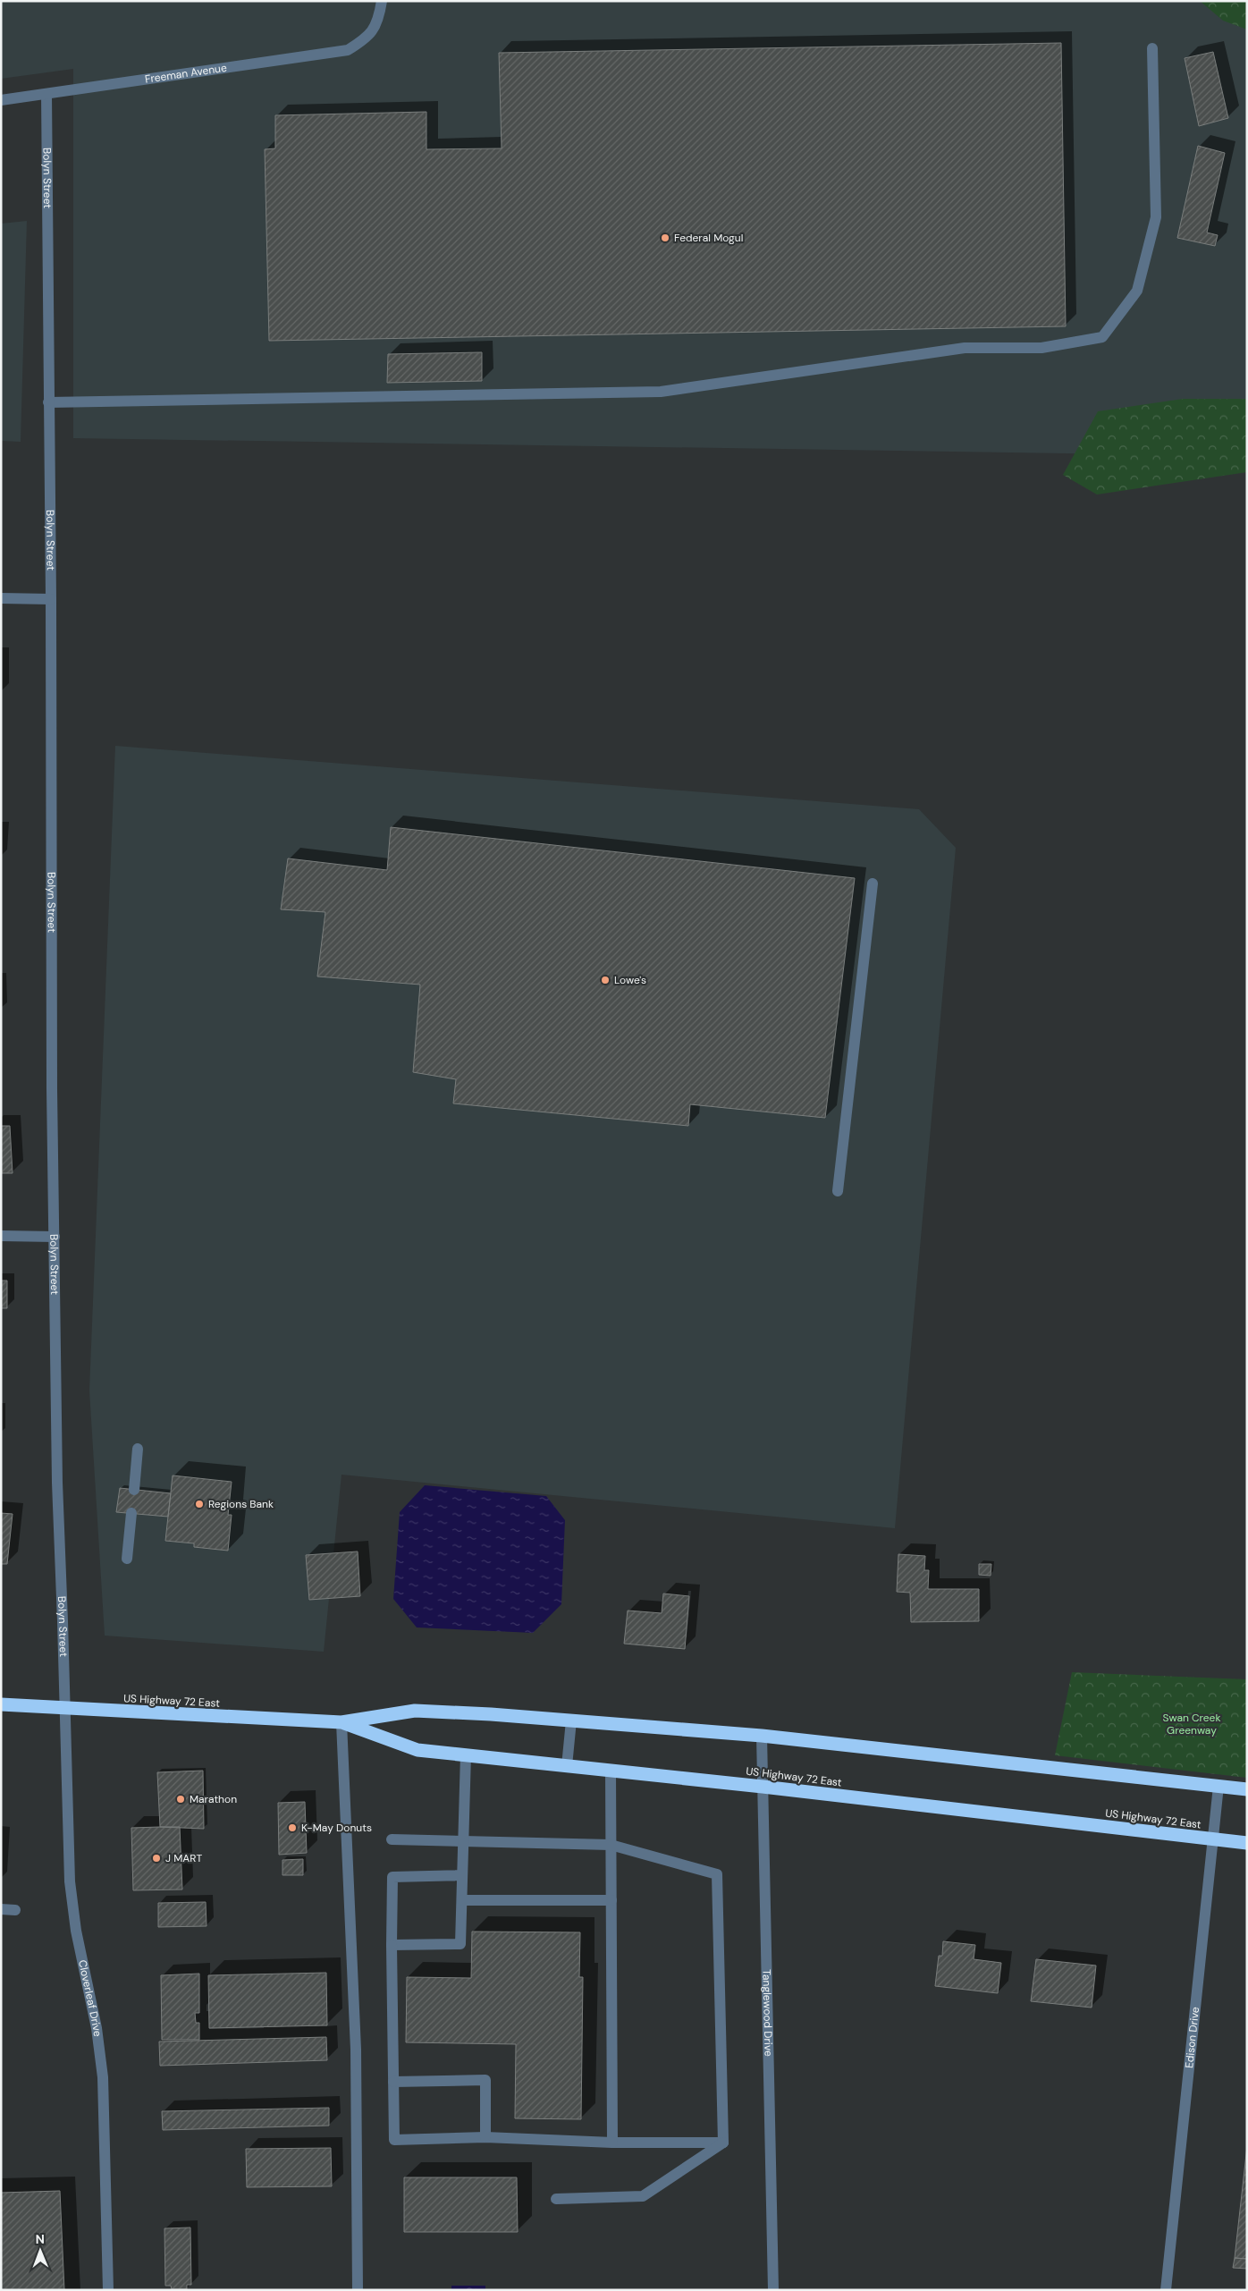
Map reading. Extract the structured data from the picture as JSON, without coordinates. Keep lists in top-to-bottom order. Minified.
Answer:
{"streets":{"highway":["US Highway 72 East"],"street":["Freeman Avenue","Bolyn Street","Cloverleaf Drive","Tanglewood Drive","Edison Drive"]},"crossings":[["Freeman Avenue","Bolyn Street"],["Bolyn Street","US Highway 72 East"],["Bolyn Street","Cloverleaf Drive"],["US Highway 72 East","Cloverleaf Drive"],["US Highway 72 East","Tanglewood Drive"],["US Highway 72 East","Edison Drive"]],"parks":["Swan Creek Greenway"],"places":["Federal Mogul","Lowe's","Regions Bank","Marathon","K-May Donuts","J MART"],"north":"top"}
